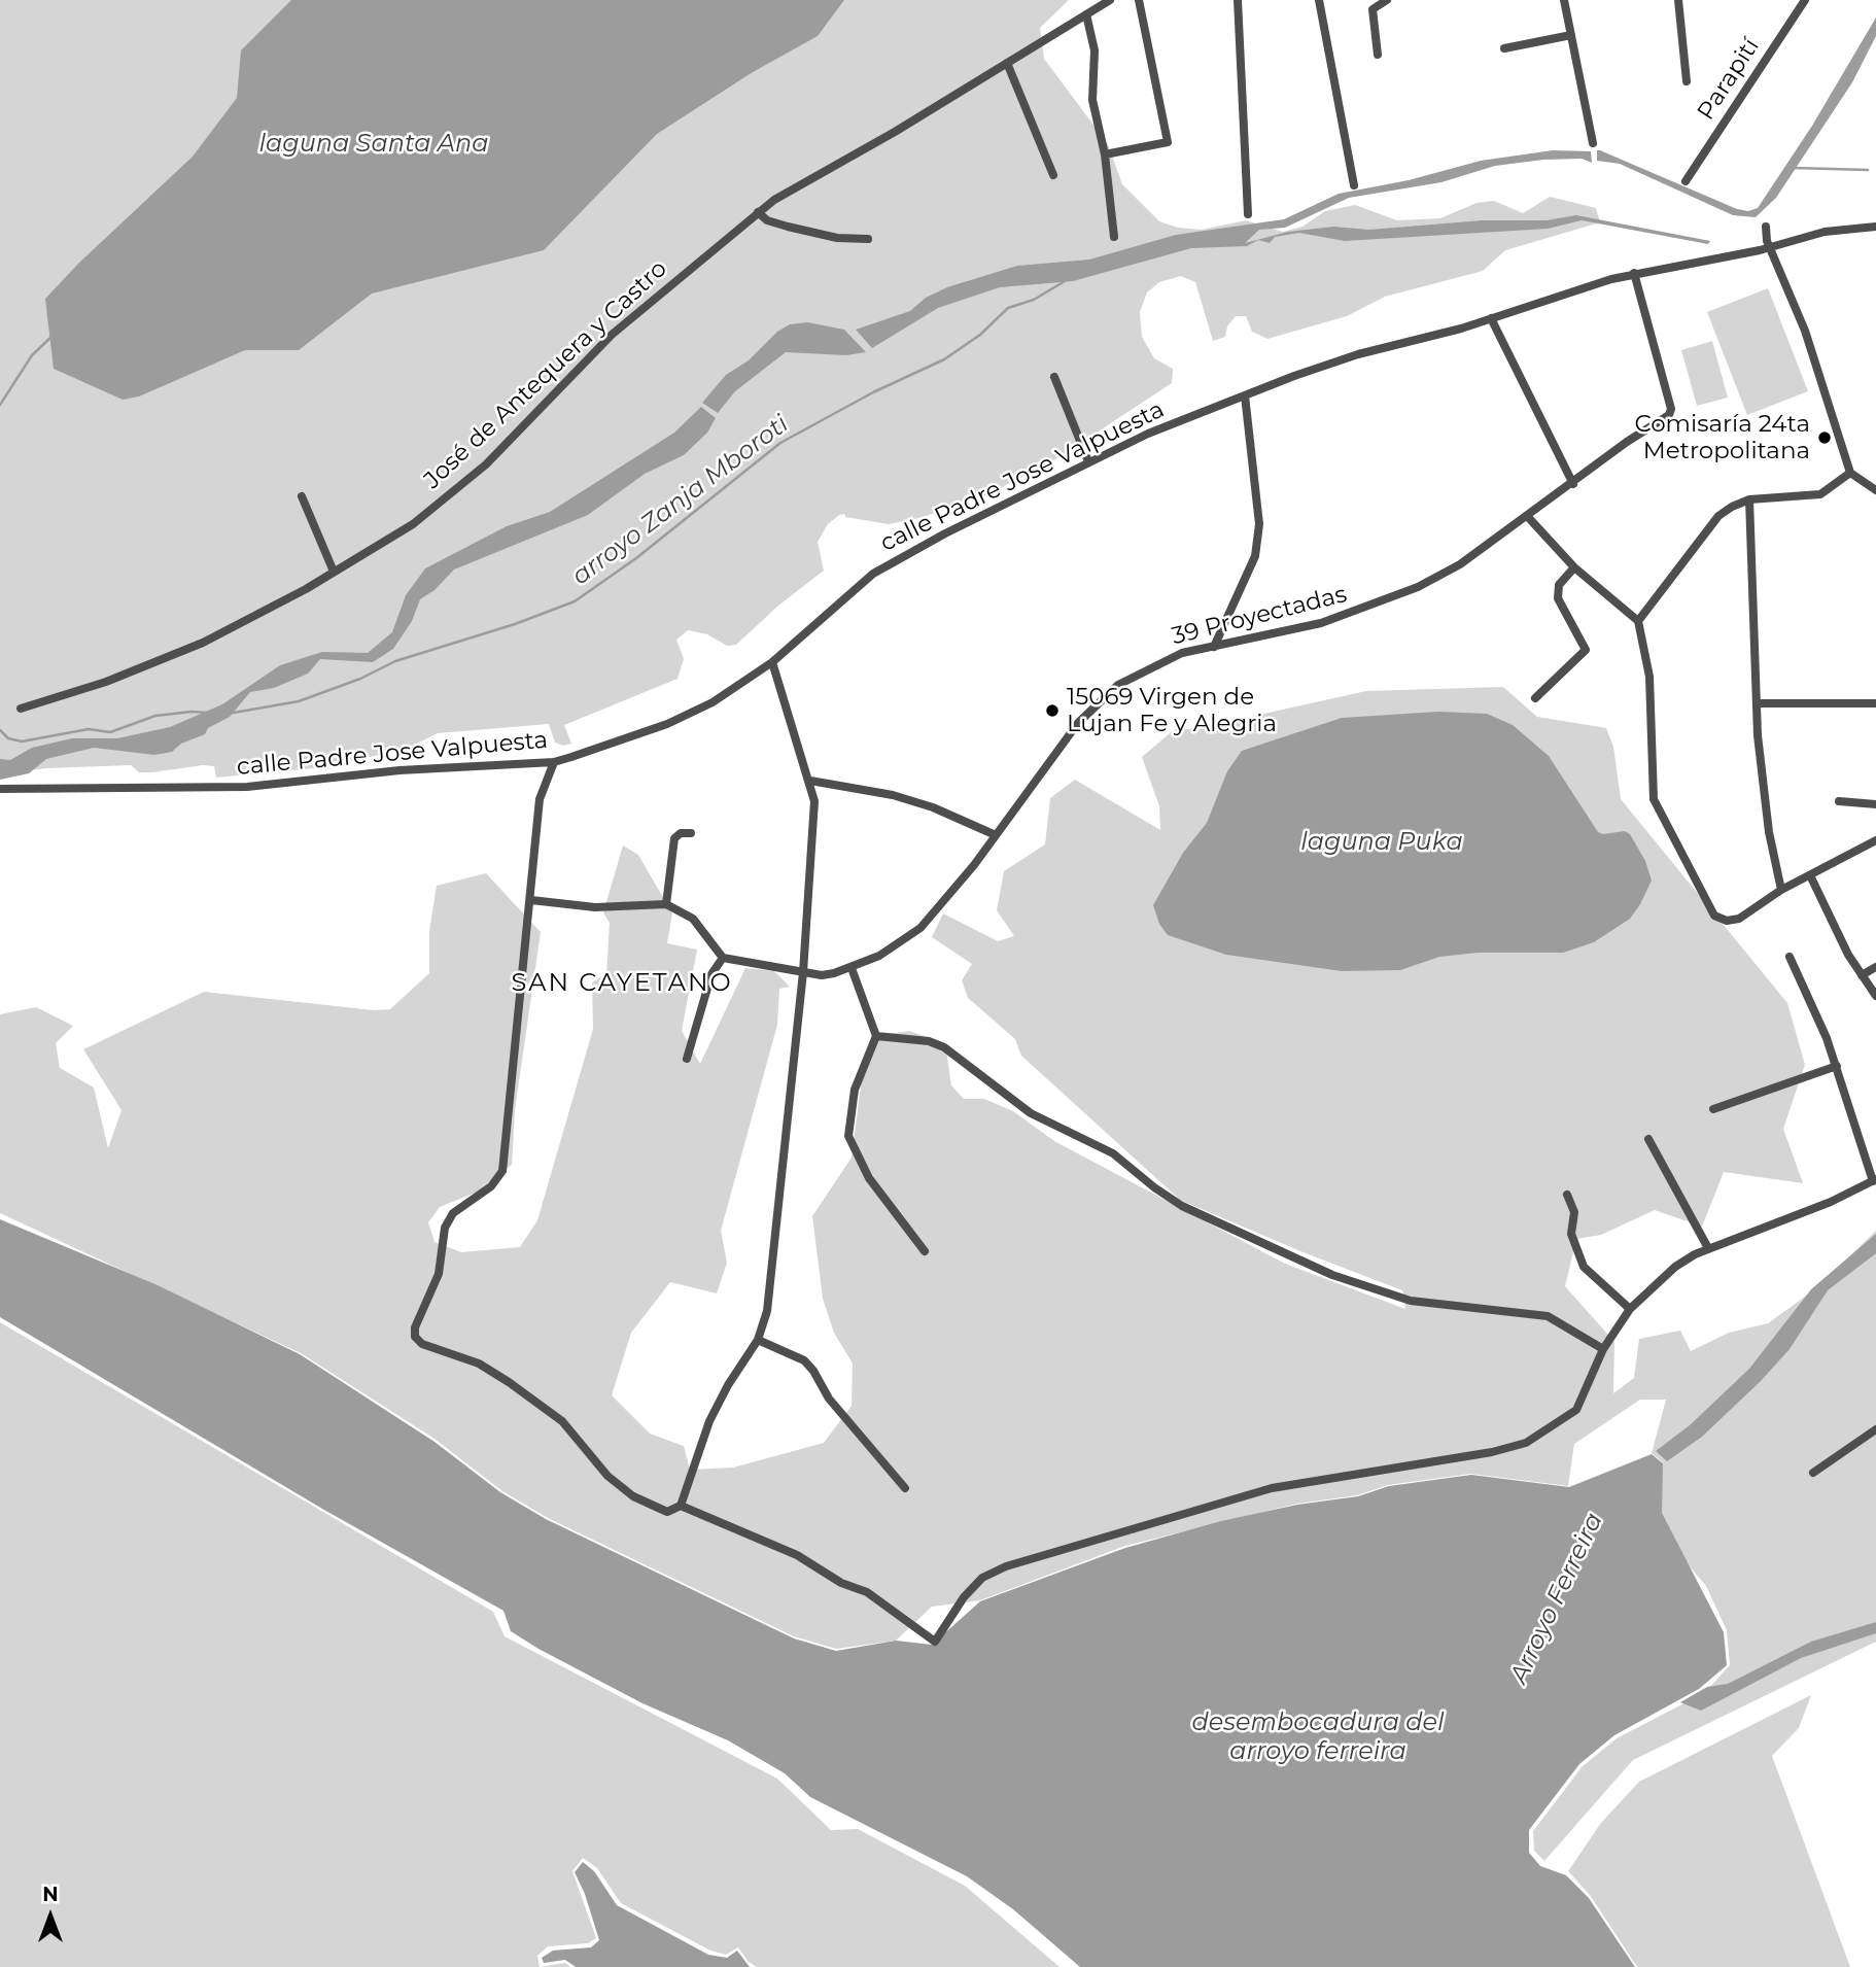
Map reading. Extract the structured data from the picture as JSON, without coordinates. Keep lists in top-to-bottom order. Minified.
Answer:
{"streets":{"street":["Parapití","José de Antequera y Castro","calle Padre Jose Valpuesta","39 Proyectadas"]},"crossings":[["calle Padre Jose Valpuesta","39 Proyectadas"]],"districts":["SAN CAYETANO"],"water":["laguna Santa Ana","arroyo Zanja Mboroti","laguna Puka","Arroyo Ferreira","desembocadura del arroyo ferreira"],"places":["Comisaría 24ta Metropolitana","15069 Virgen de Lujan Fe y Alegria"],"north":"top"}
